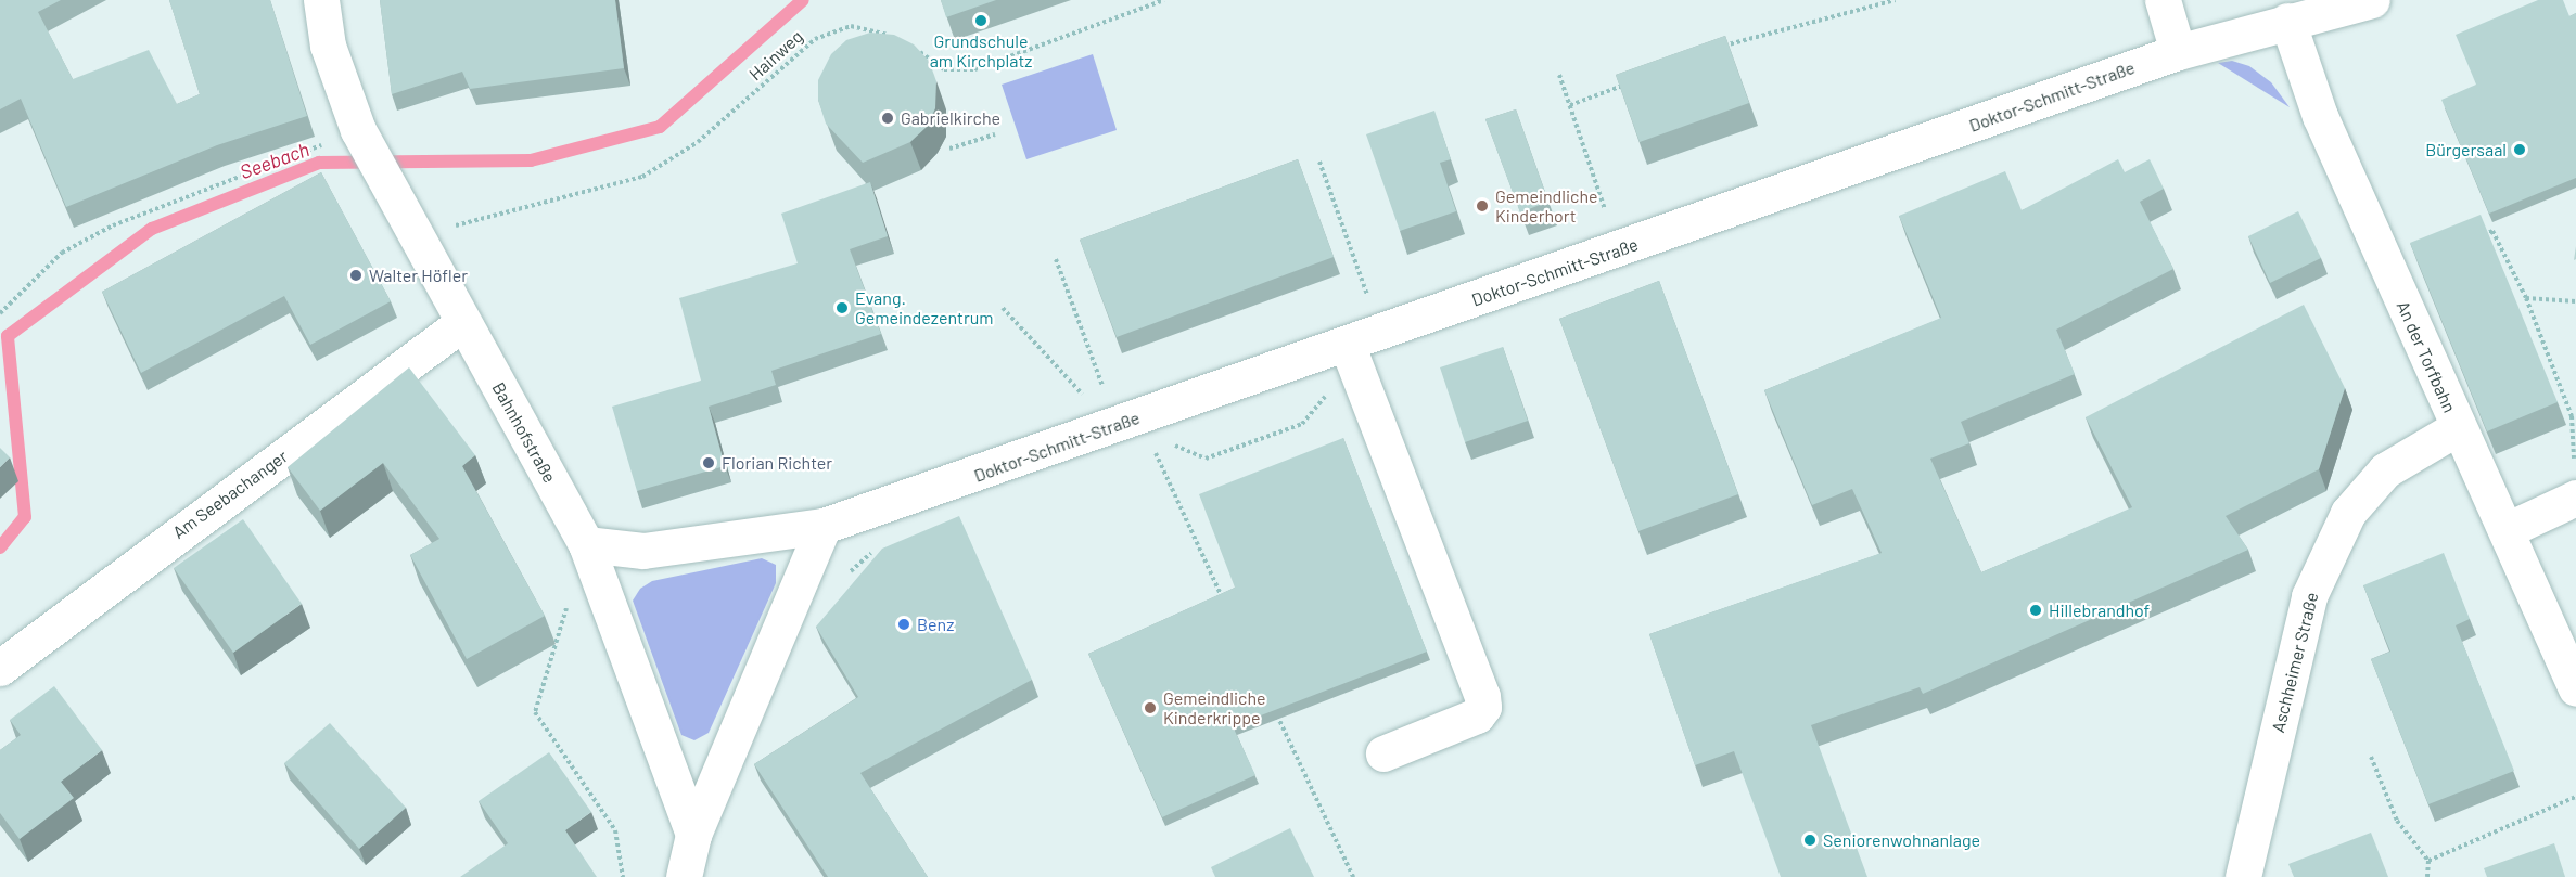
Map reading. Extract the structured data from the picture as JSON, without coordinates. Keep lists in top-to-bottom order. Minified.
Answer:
{"streets":{"street":["Doktor-Schmitt-Straße","An der Torfbahn","Bahnhofstraße","Am Seebachanger","Aschheimer Straße"],"path":["Hainweg"]},"crossings":[["Hainweg","Bahnhofstraße"],["Doktor-Schmitt-Straße","An der Torfbahn"],["Doktor-Schmitt-Straße","Bahnhofstraße"],["An der Torfbahn","Aschheimer Straße"],["Bahnhofstraße","Am Seebachanger"]],"water":["Seebach"],"places":["Grundschule am Kirchplatz","Gabrielkirche","Bürgersaal","Gemeindliche Kinderhort","Walter Höfler","Evang. Gemeindezentrum","Florian Richter","Hillebrandhof","Benz","Gemeindliche Kinderkrippe","Seniorenwohnanlage"]}
